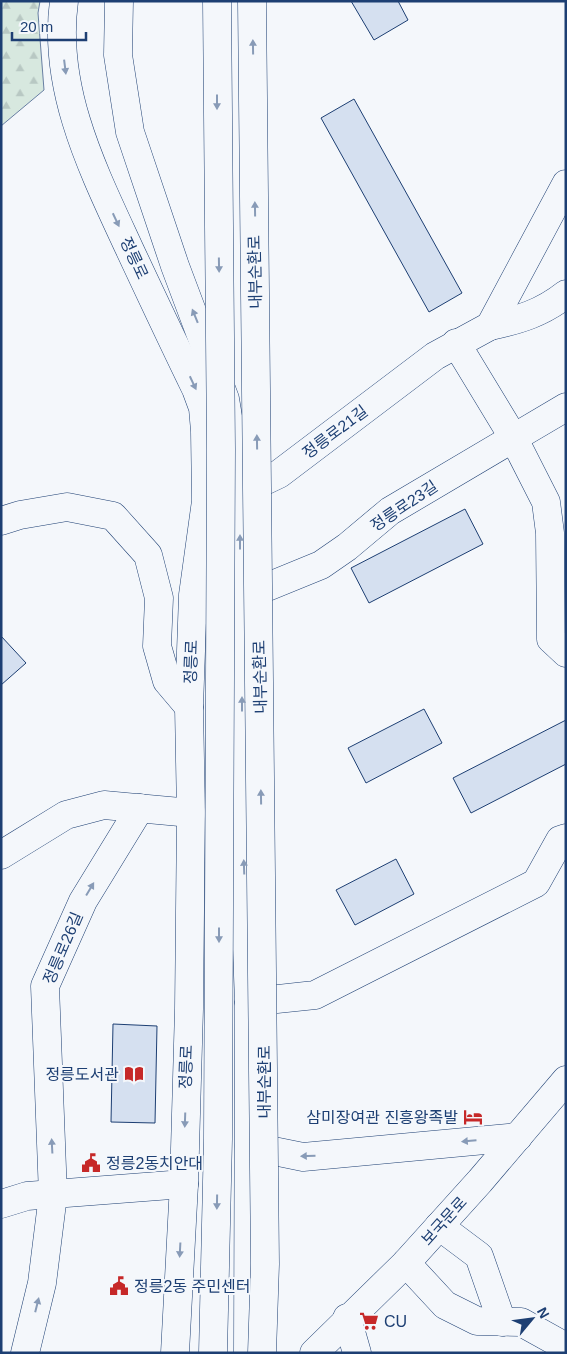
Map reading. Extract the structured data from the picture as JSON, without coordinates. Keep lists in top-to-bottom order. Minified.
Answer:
{"streets":{"main road":["정릉로","내부순환로","정릉로21길","정릉로23길","정릉로26길","보국문로"]},"crossings":[["정릉로","정릉로21길"],["정릉로","정릉로23길"]],"places":{"library":["정릉도서관"],"hotel":["삼미장여관 진흥왕족발"],"public building":["정릉2동치안대","정릉2동 주민센터"],"supermarket":["CU"]},"scale_bar":"20 m","north":"top right"}
